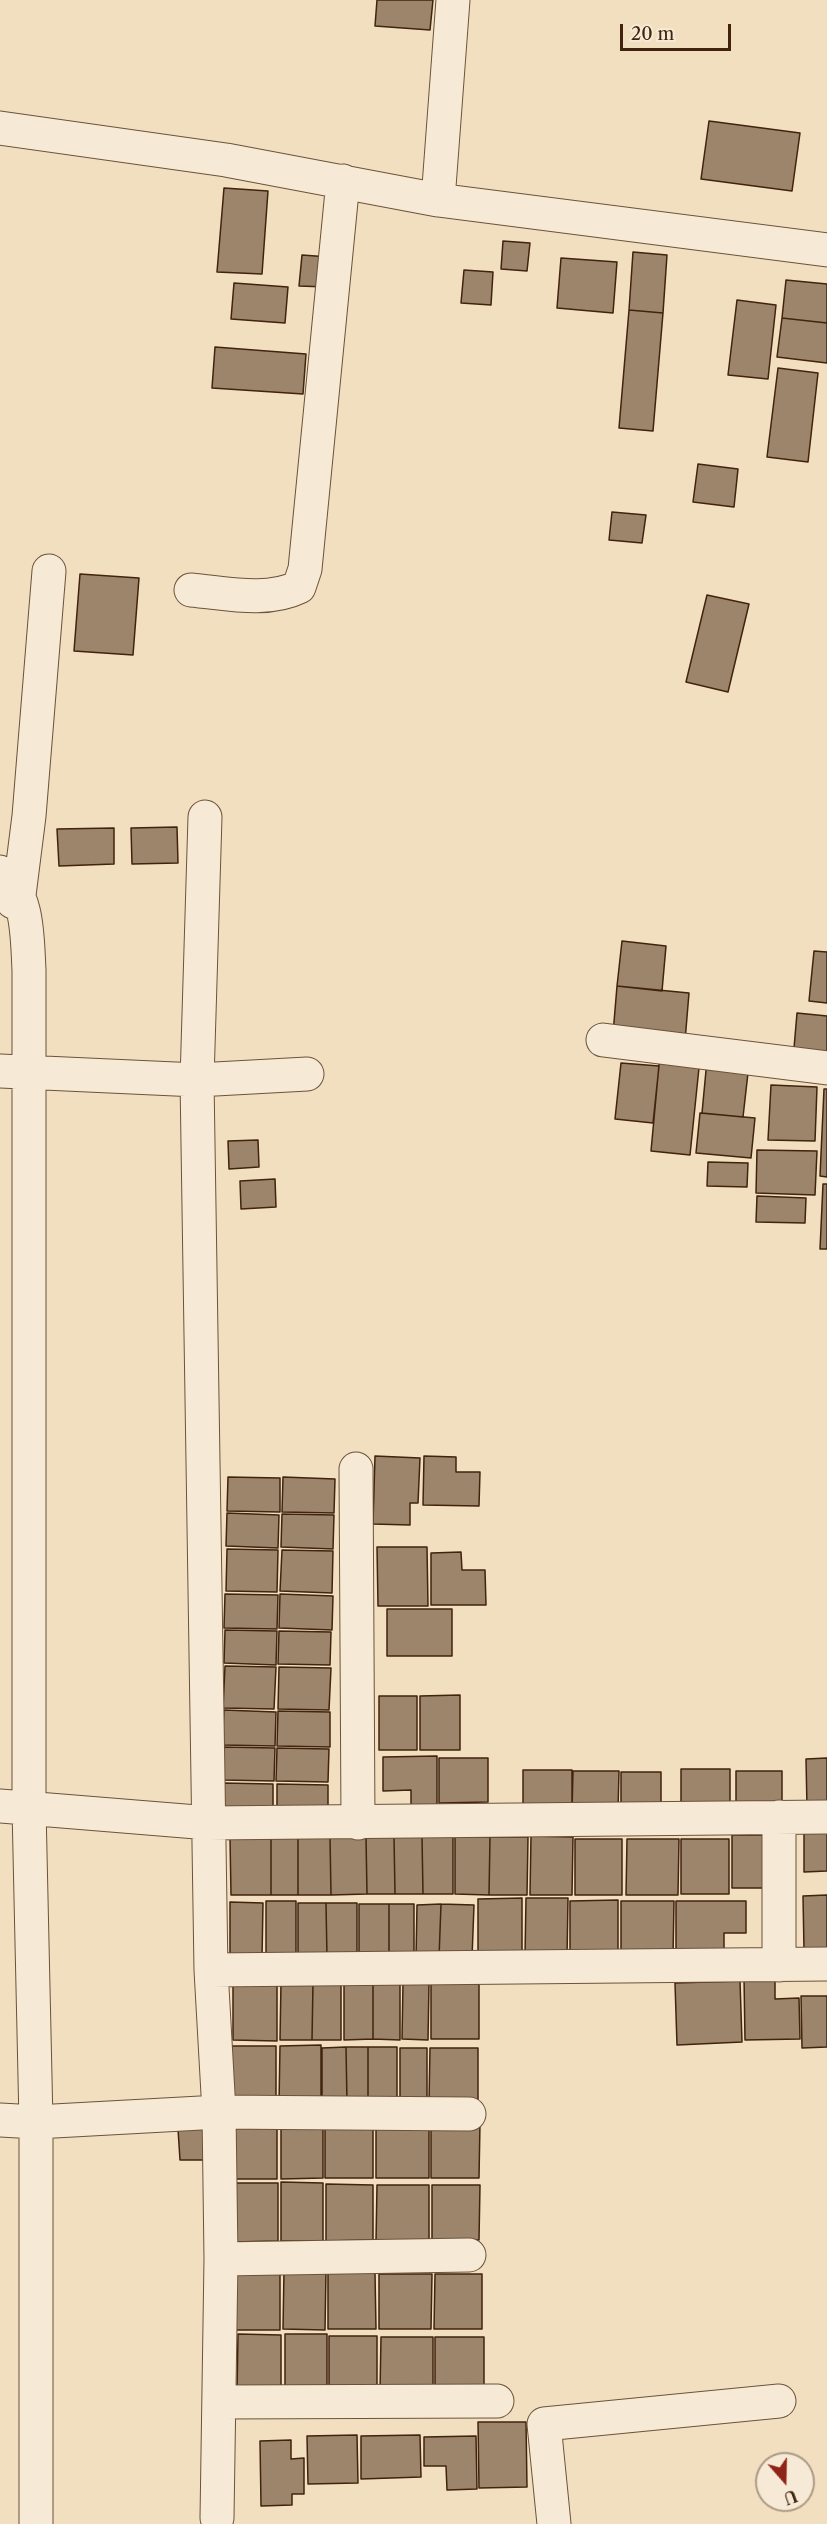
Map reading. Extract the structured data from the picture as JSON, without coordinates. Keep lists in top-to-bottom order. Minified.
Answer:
{"scale_bar":"20 m","north":"bottom"}
